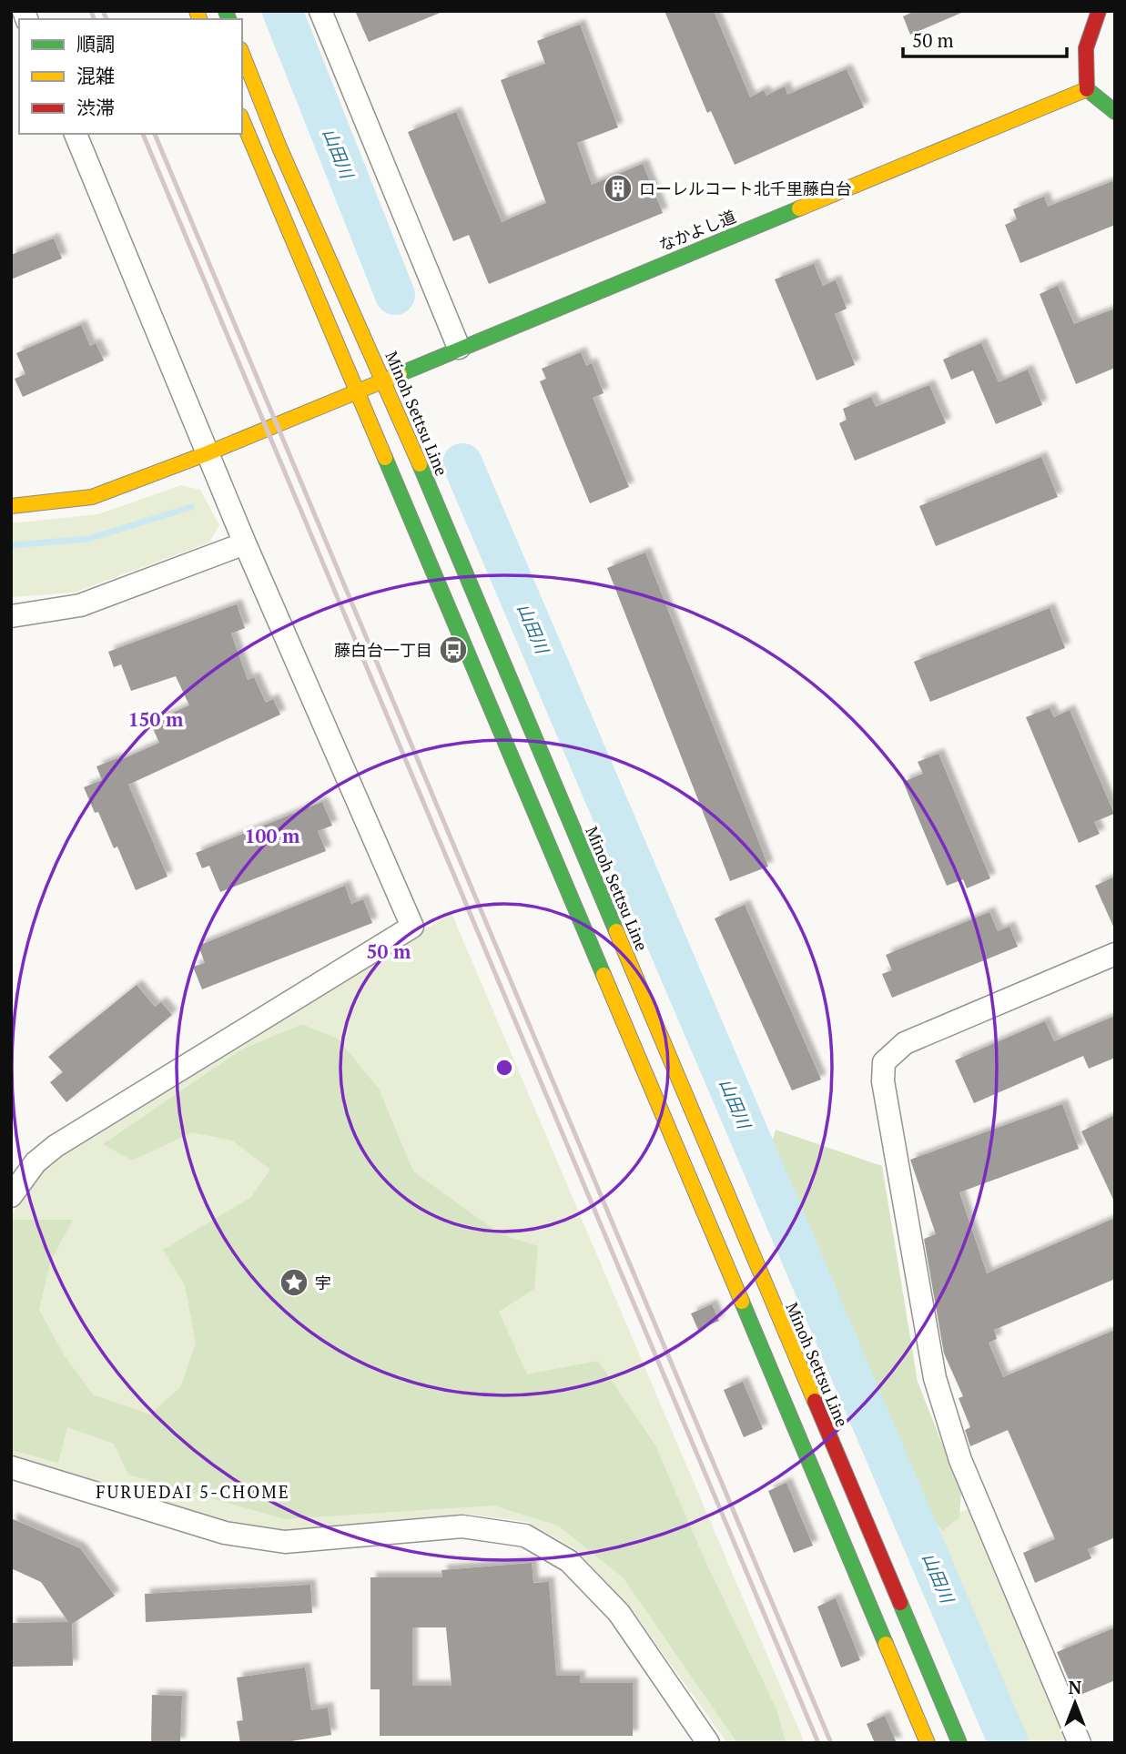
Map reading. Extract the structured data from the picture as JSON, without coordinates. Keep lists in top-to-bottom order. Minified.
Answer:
{"streets":{"main road":["なかよし道","Minoh Settsu Line"]},"crossings":[["なかよし道","Minoh Settsu Line"]],"districts":["FURUEDAI 5-CHOME"],"water":["山田川"],"places":{"building":["ローレルコート北千里藤白台"],"bus stop":["藤白台一丁目"],"place":["宇"]},"legend":["順調","混雑","渋滞"],"scale_bar":"50 m","north":"top","rings":["150 m","100 m","50 m"]}
